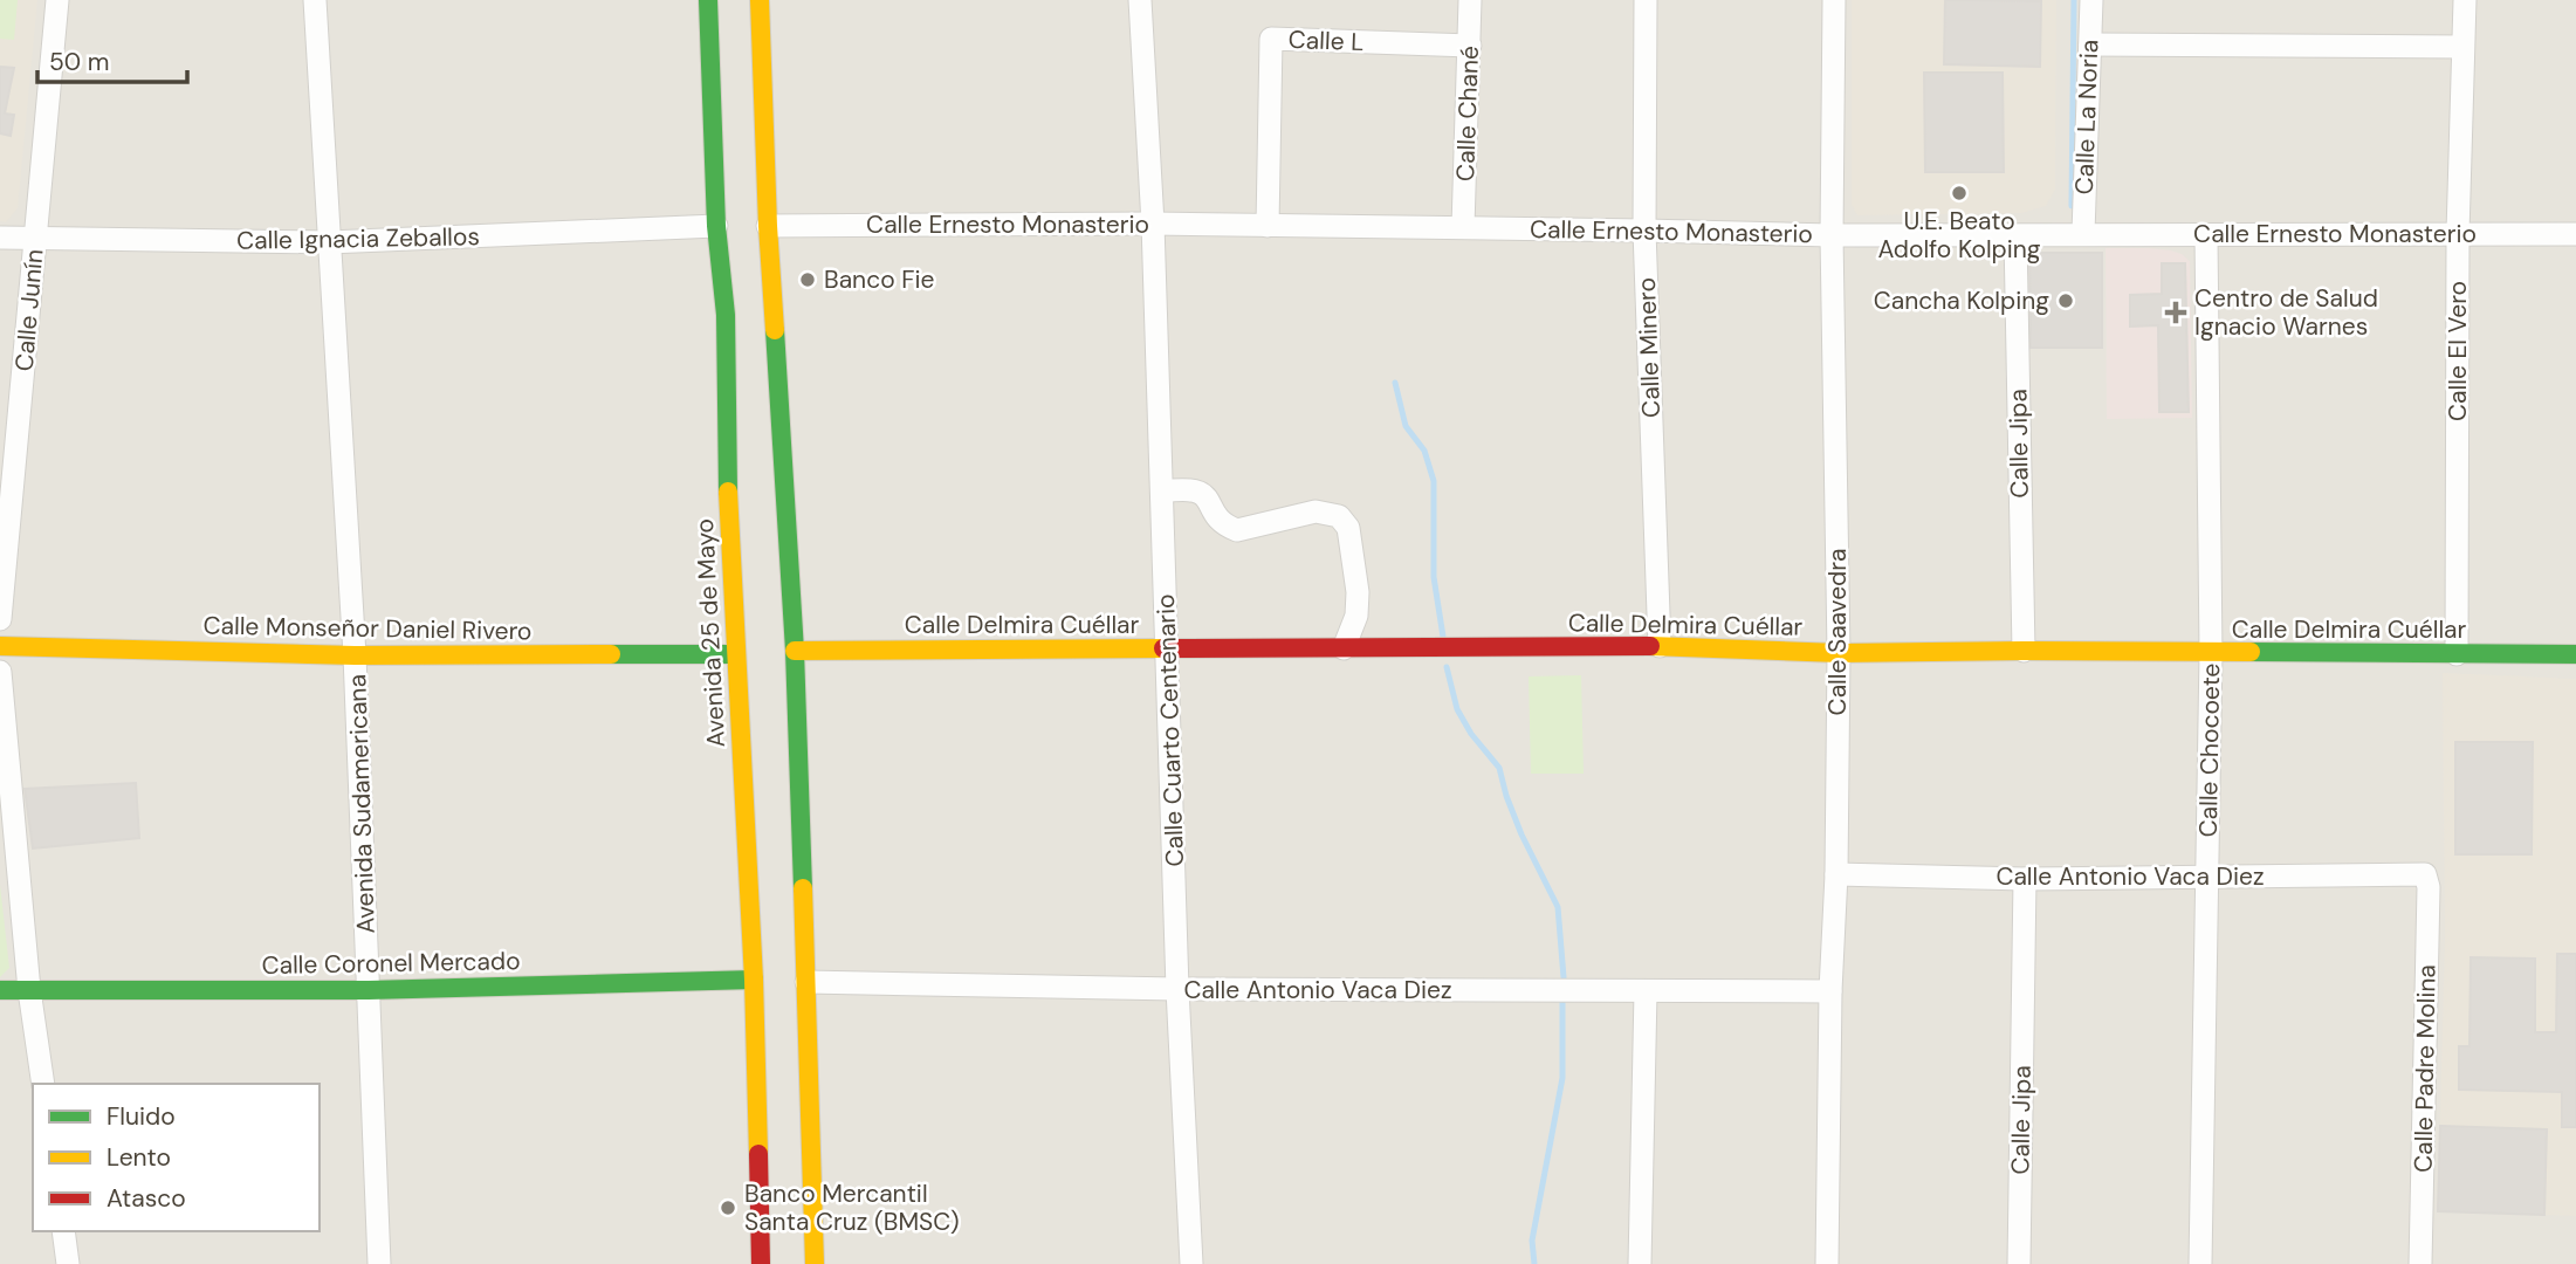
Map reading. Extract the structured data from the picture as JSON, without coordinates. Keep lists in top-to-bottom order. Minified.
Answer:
{"streets":{"main road":["Calle Delmira Cuéllar","Calle Monseñor Daniel Rivero","Avenida 25 de Mayo","Calle Coronel Mercado"],"street":["Calle L","Calle Chané","Calle La Noria","Calle Ernesto Monasterio","Calle Ignacia Zeballos","Calle Junín","Calle Minero","Calle El Vero","Calle Jipa","Calle Saavedra","Calle Cuarto Centenario","Calle Chocoete","Avenida Sudamericana","Calle Antonio Vaca Diez","Calle Padre Molina"]},"crossings":[["Calle L","Calle Chané"],["Calle L","Calle Ernesto Monasterio"],["Calle Chané","Calle Ernesto Monasterio"],["Calle La Noria","Calle Ernesto Monasterio"],["Calle Ernesto Monasterio","Calle Minero"],["Calle Ernesto Monasterio","Calle El Vero"],["Calle Ernesto Monasterio","Calle Jipa"],["Calle Ernesto Monasterio","Calle Saavedra"],["Calle Ernesto Monasterio","Calle Cuarto Centenario"],["Calle Ernesto Monasterio","Calle Chocoete"],["Calle Ignacia Zeballos","Calle Junín"],["Calle Ignacia Zeballos","Avenida 25 de Mayo"],["Calle Ignacia Zeballos","Avenida Sudamericana"],["Calle Minero","Calle Delmira Cuéllar"],["Calle El Vero","Calle Delmira Cuéllar"],["Calle Jipa","Calle Delmira Cuéllar"],["Calle Jipa","Calle Antonio Vaca Diez"],["Calle Delmira Cuéllar","Calle Saavedra"],["Calle Delmira Cuéllar","Calle Cuarto Centenario"],["Calle Delmira Cuéllar","Calle Chocoete"],["Calle Monseñor Daniel Rivero","Avenida 25 de Mayo"],["Calle Monseñor Daniel Rivero","Avenida Sudamericana"],["Calle Saavedra","Calle Antonio Vaca Diez"],["Avenida 25 de Mayo","Calle Coronel Mercado"],["Calle Cuarto Centenario","Calle Antonio Vaca Diez"],["Calle Chocoete","Calle Antonio Vaca Diez"],["Avenida Sudamericana","Calle Coronel Mercado"],["Calle Antonio Vaca Diez","Calle Padre Molina"]],"places":{"other":["U.E. Beato Adolfo Kolping","Banco Fie","Cancha Kolping","Banco Mercantil Santa Cruz (BMSC)"],"health":["Centro de Salud Ignacio Warnes"]},"legend":["Fluido","Lento","Atasco"],"scale_bar":"50 m"}
